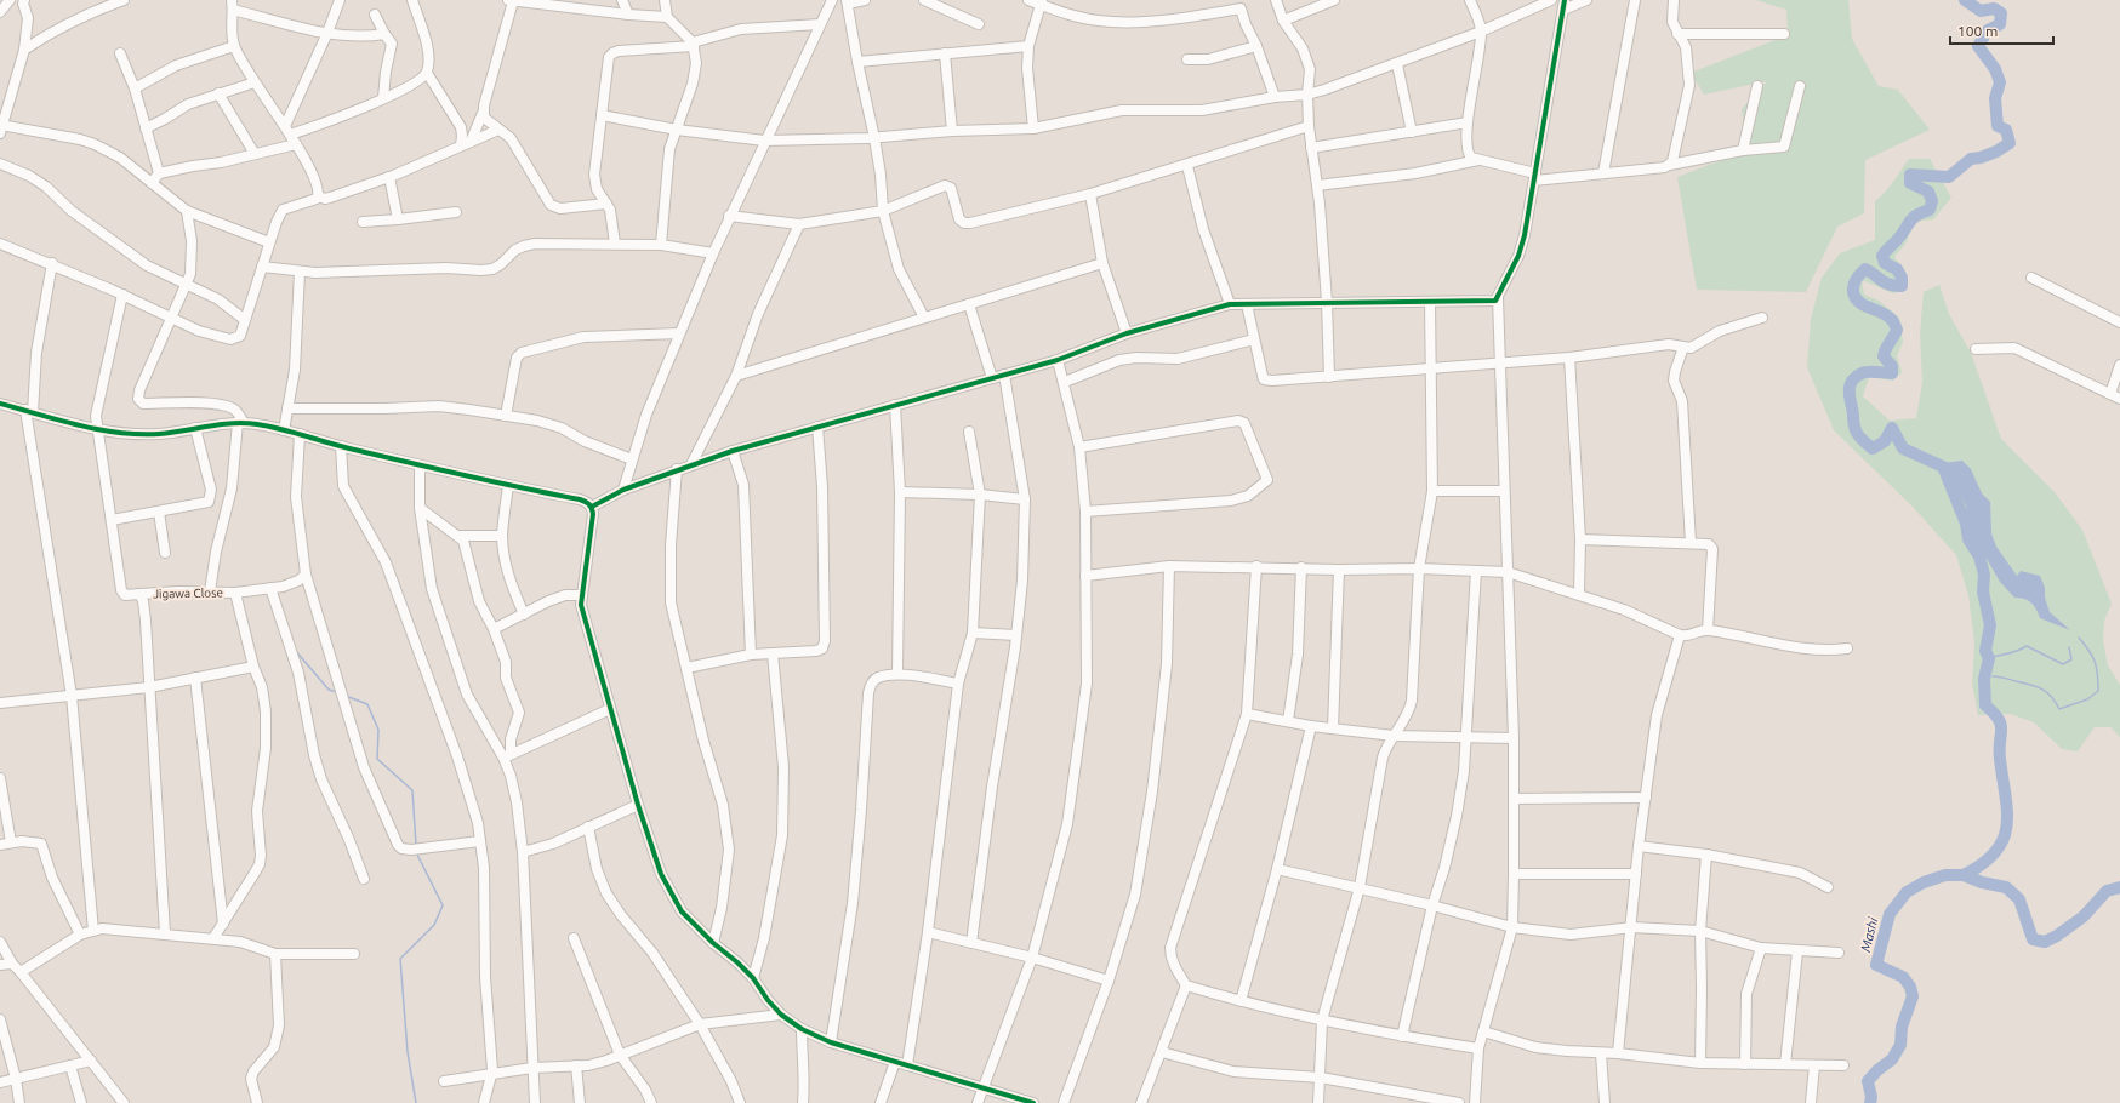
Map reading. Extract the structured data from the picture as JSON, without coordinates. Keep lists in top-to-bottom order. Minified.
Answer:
{"streets":{"street":["Jigawa Close"]},"water":["Mashi"],"scale_bar":"100 m"}
